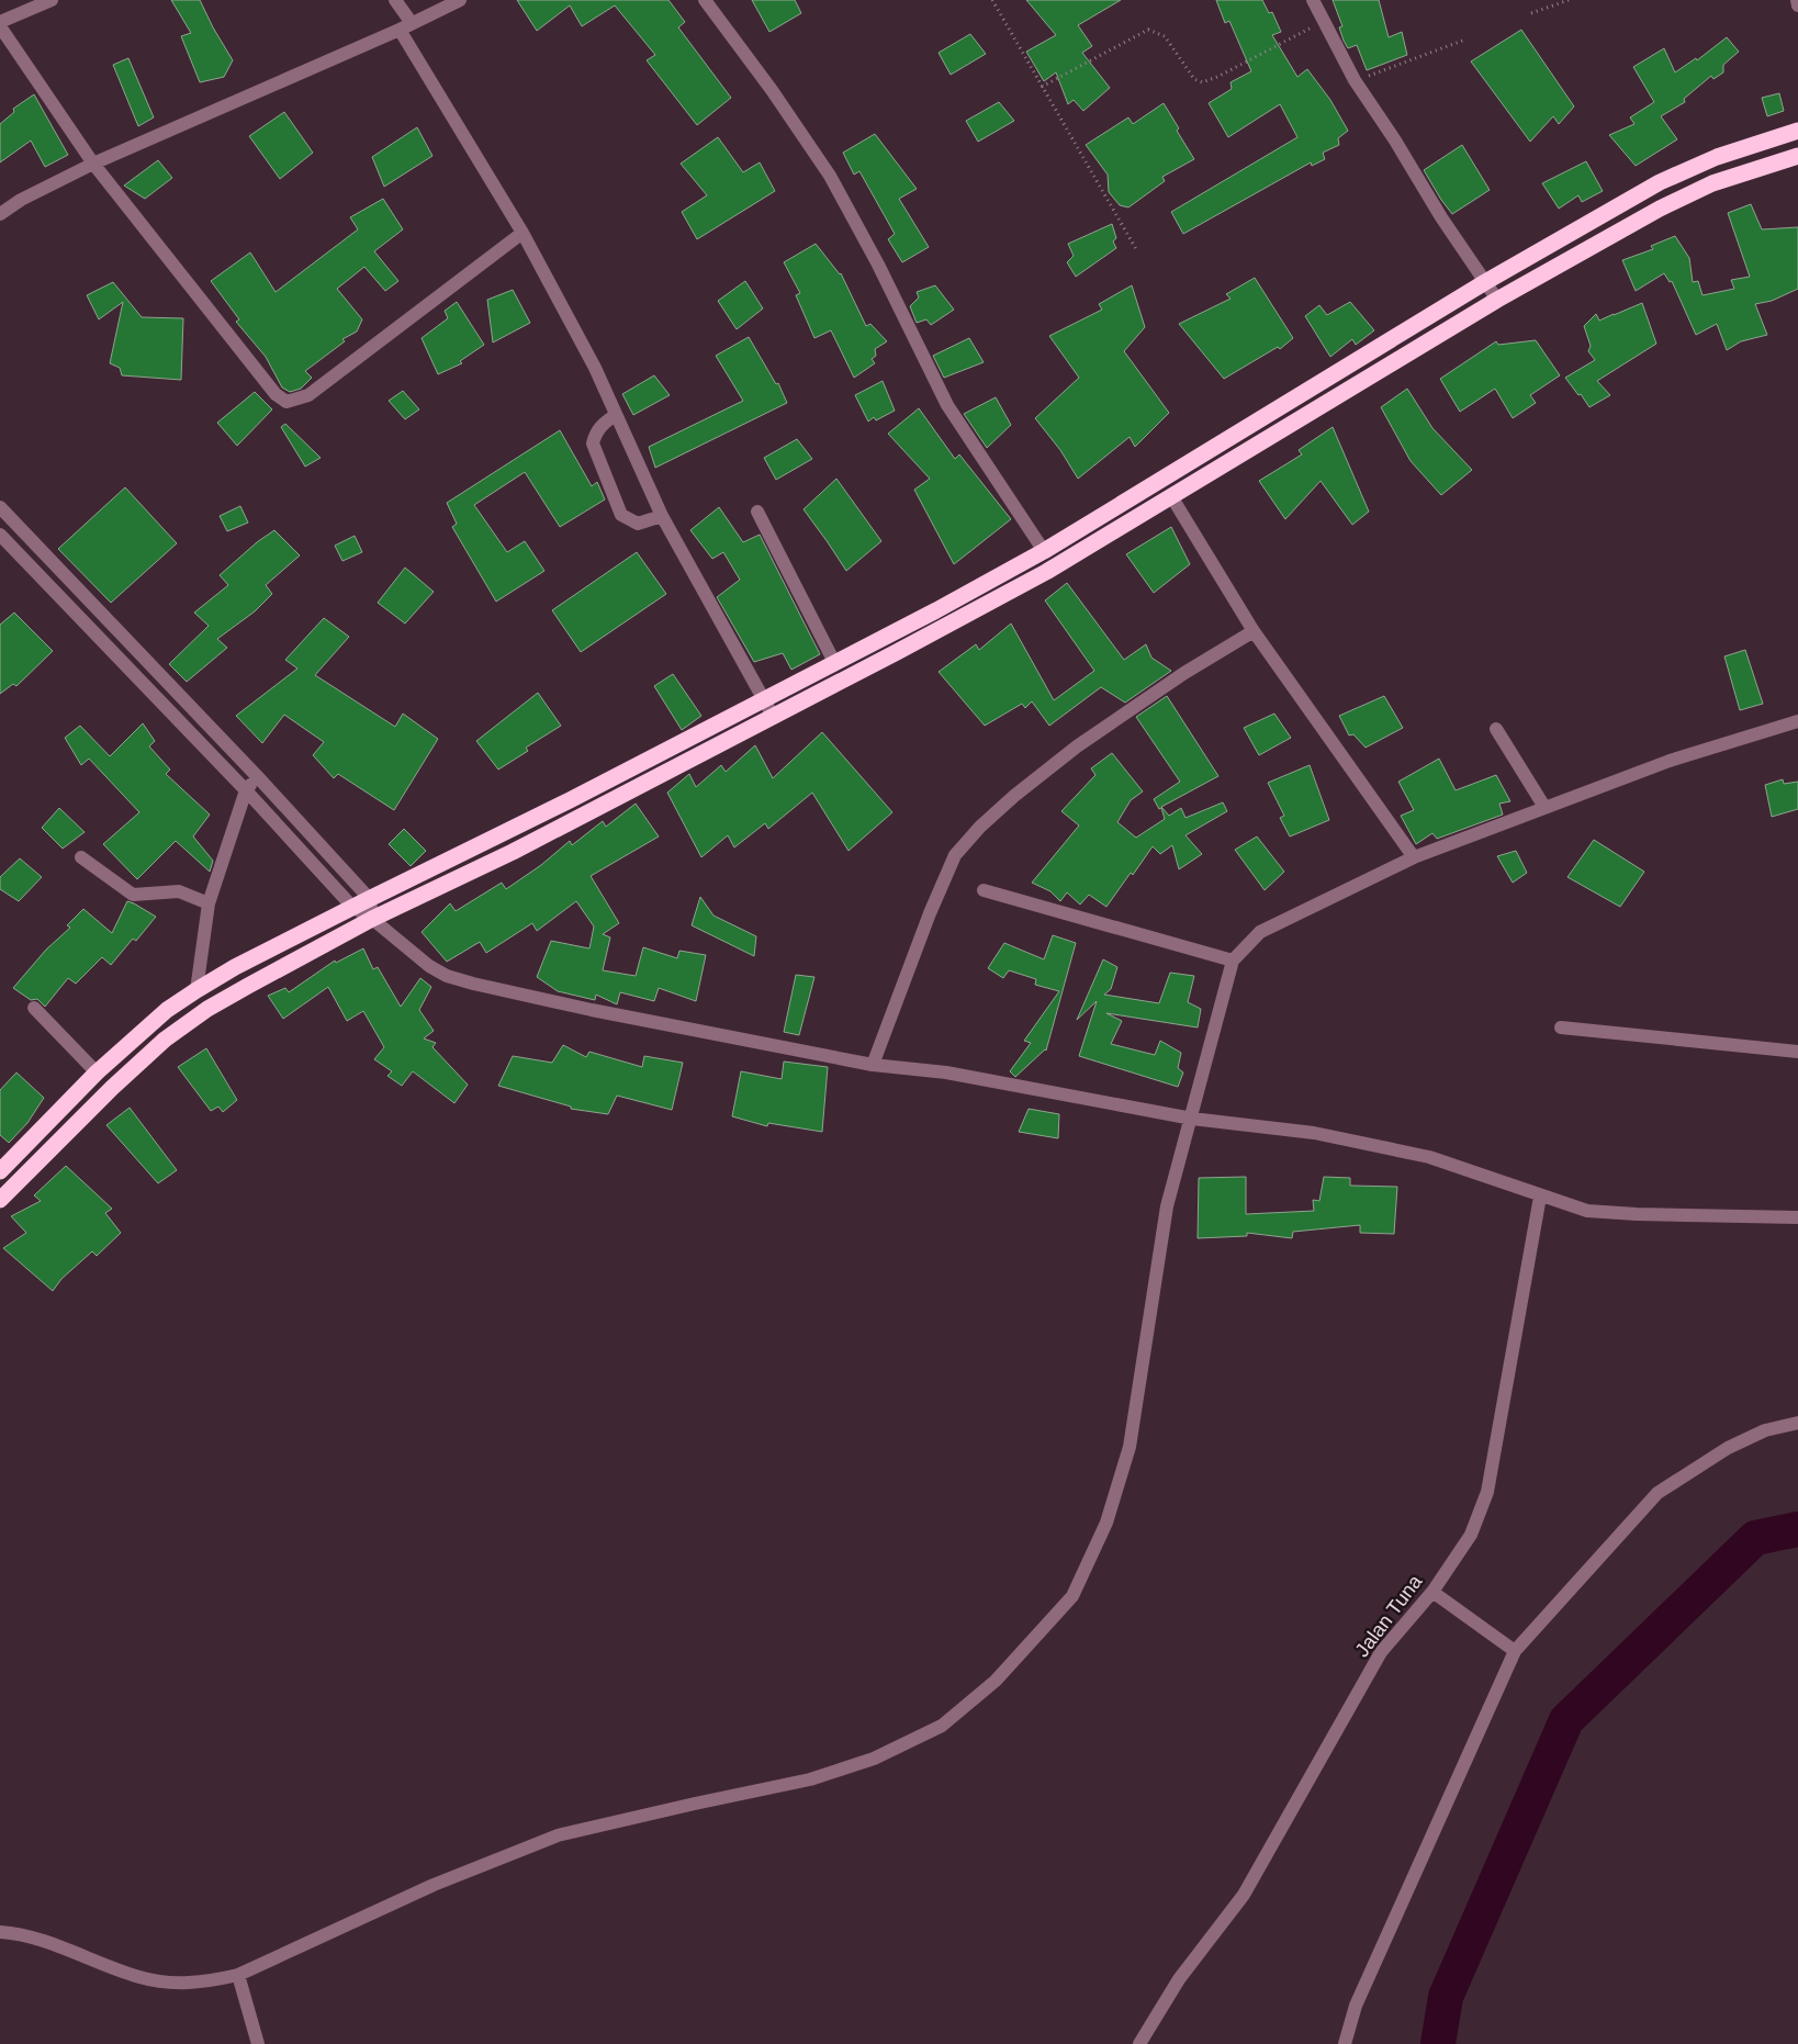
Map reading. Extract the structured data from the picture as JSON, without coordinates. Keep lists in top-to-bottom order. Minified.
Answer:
{"streets":{"street":["Jalan Tuna"]}}
